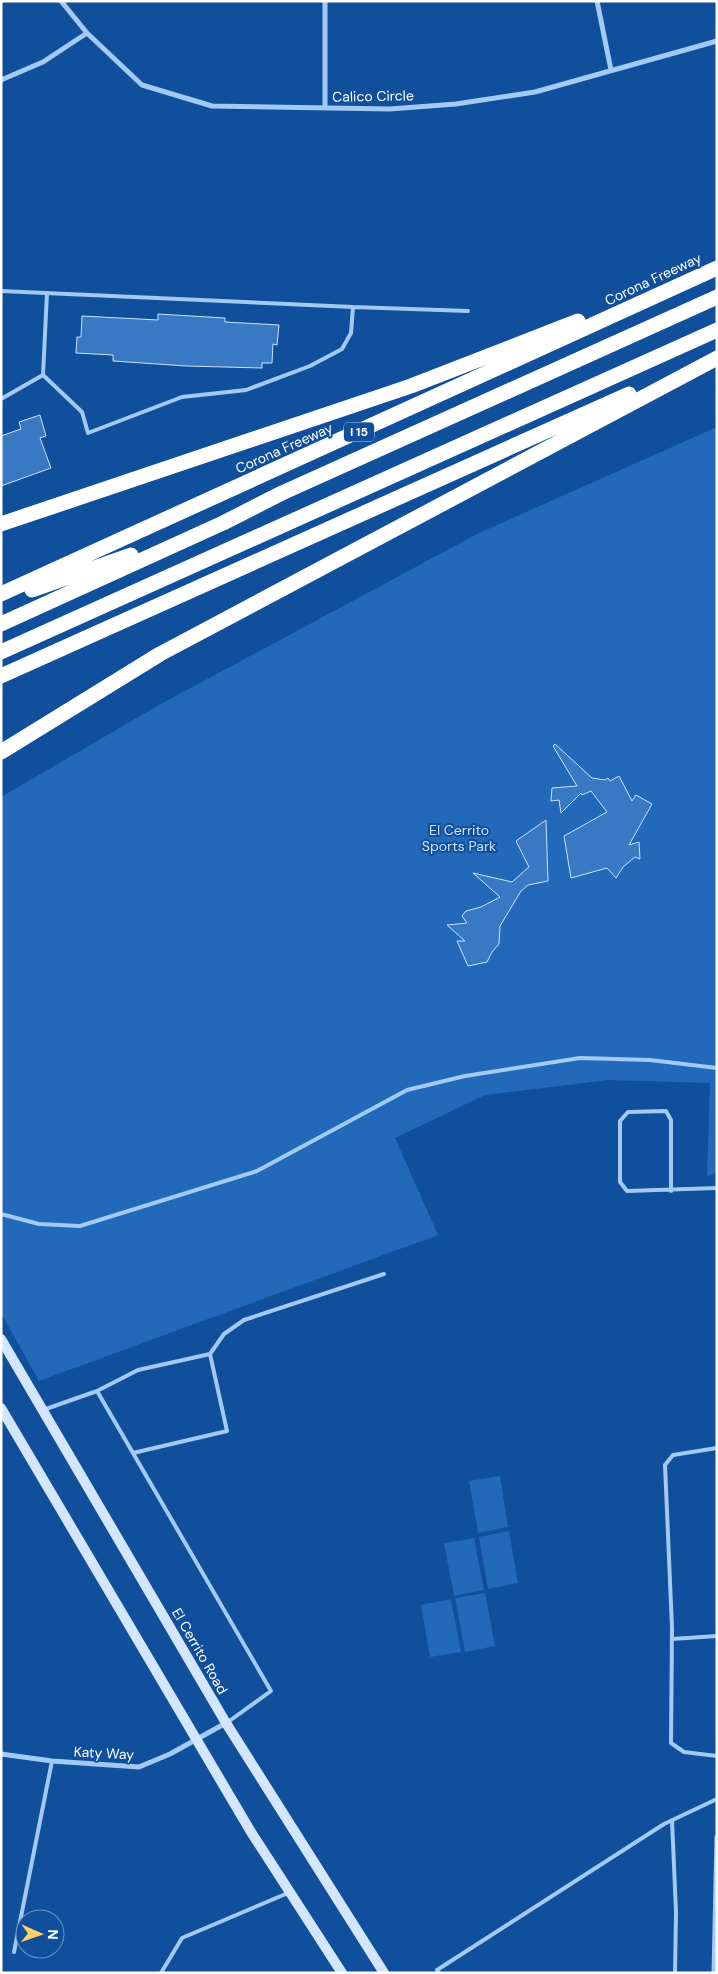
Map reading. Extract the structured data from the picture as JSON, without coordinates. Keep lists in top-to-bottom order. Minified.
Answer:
{"streets":{"highway":["Corona Freeway","I 15"],"main road":["El Cerrito Road"],"street":["Calico Circle","Katy Way"]},"crossings":[["El Cerrito Road","Katy Way"]],"parks":["El Cerrito Sports Park"],"north":"right"}
